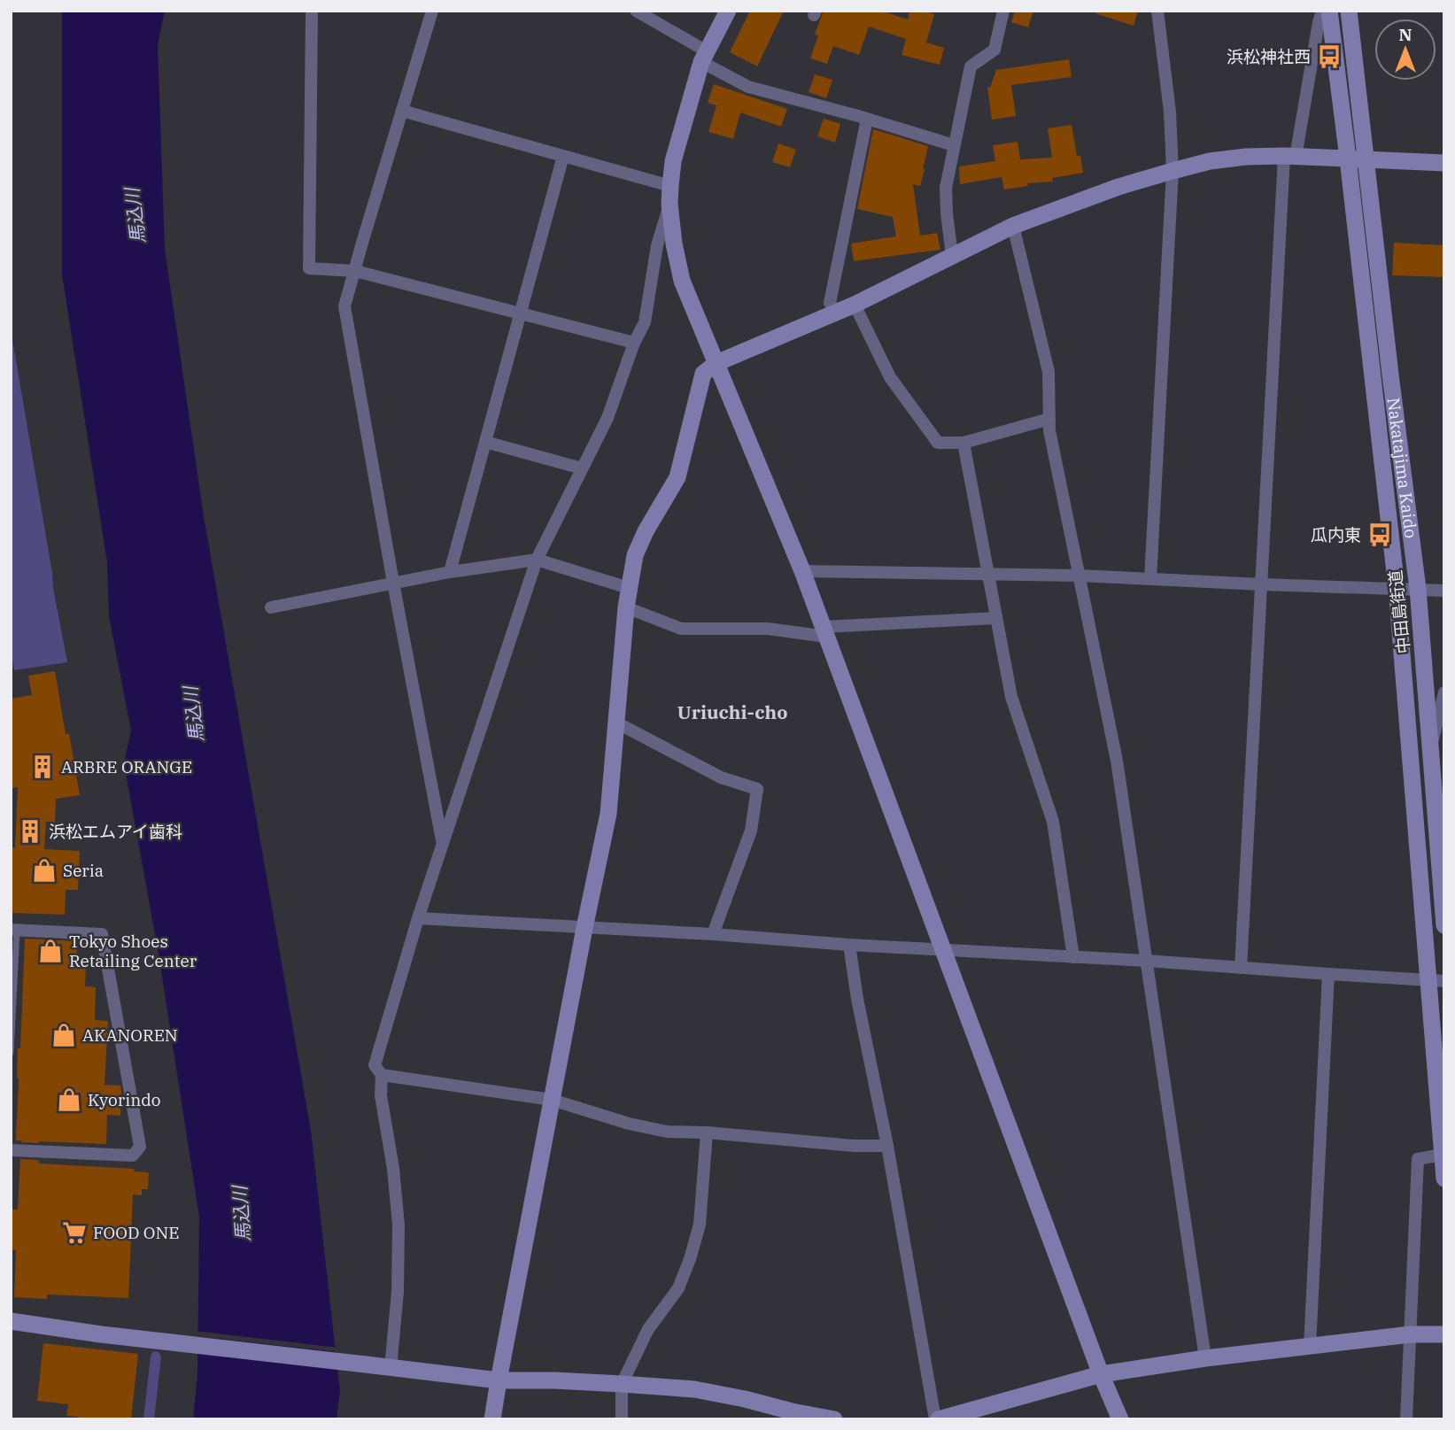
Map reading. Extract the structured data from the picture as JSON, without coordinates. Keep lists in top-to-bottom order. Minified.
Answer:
{"streets":{"street":["Nakatajima Kaido","中田島街道"]},"crossings":[["Nakatajima Kaido","中田島街道"]],"districts":["Uriuchi-cho"],"water":["馬込川"],"places":{"bus stop":["浜松神社西","瓜内東"],"building":["ARBRE ORANGE","浜松エムアイ歯科"],"shop":["Seria","Tokyo Shoes Retailing Center","AKANOREN","Kyorindo"],"supermarket":["FOOD ONE"]},"north":"top"}
